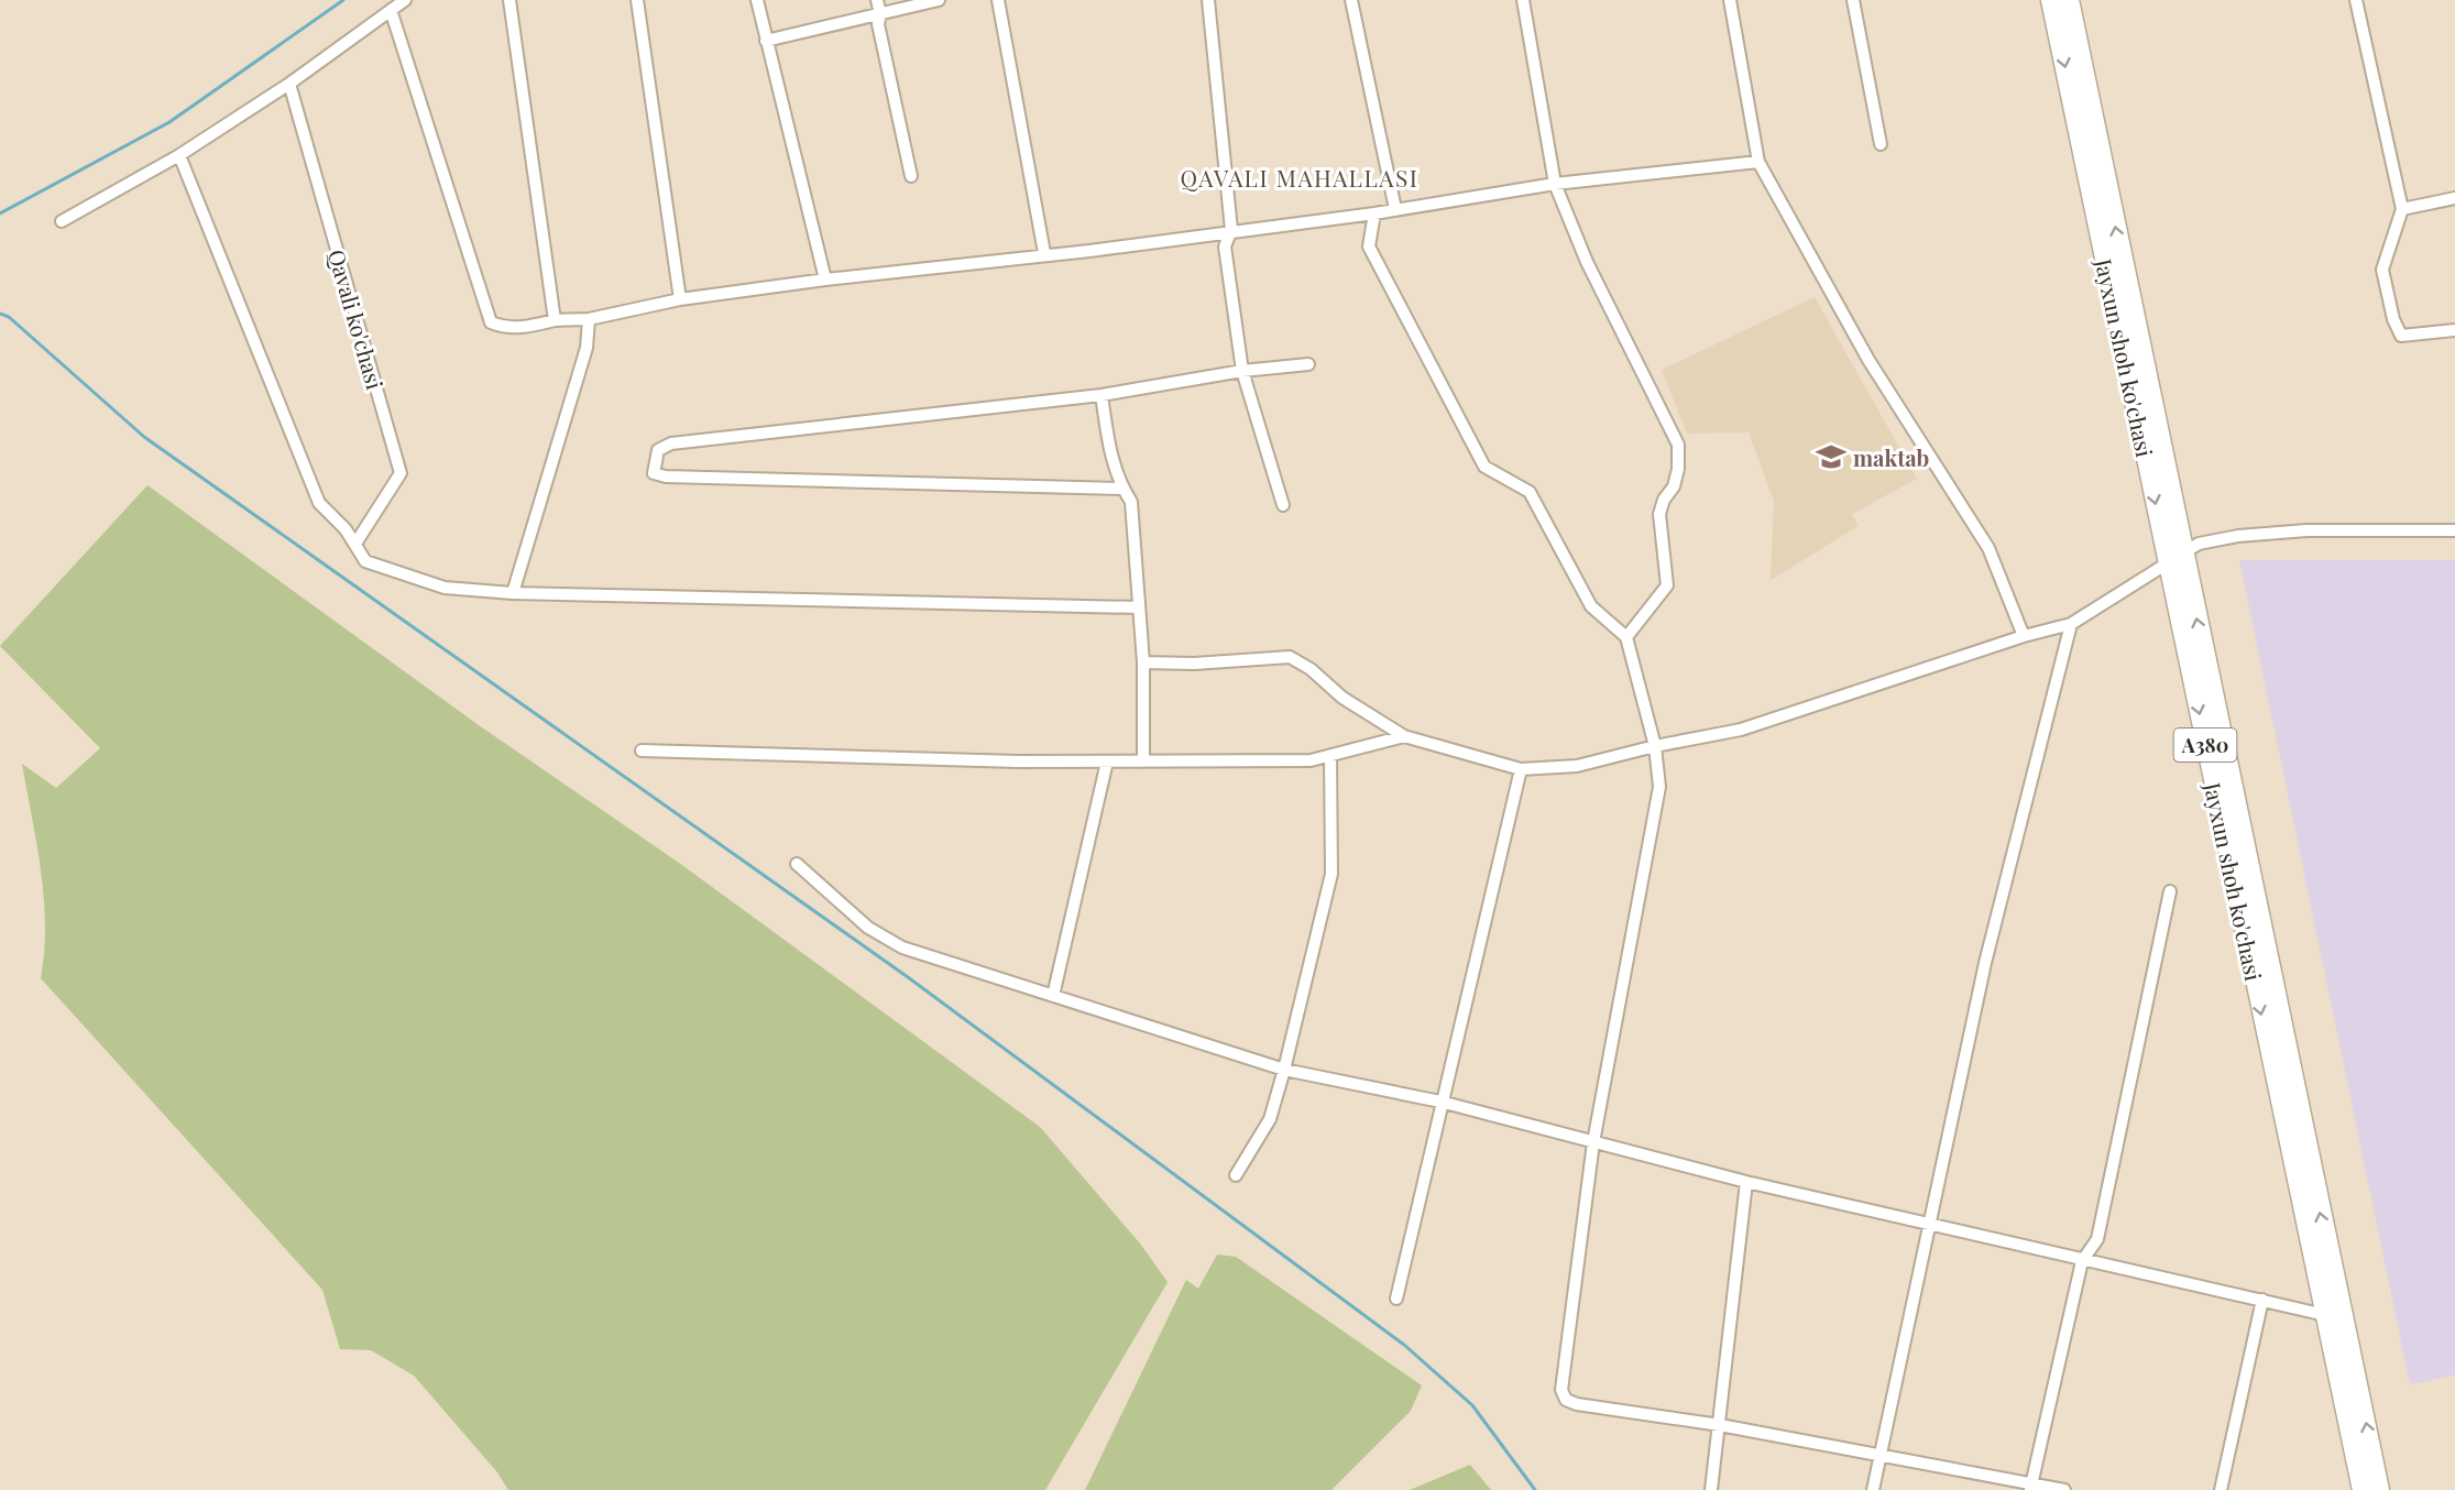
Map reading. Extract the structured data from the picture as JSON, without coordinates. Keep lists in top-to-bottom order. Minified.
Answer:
{"streets":{"highway":["Jayxun shoh ko'chasi","A380"],"street":["Qavali ko'chasi"]},"districts":["QAVALI MAHALLASI"],"places":{"school or university":["maktab"]}}
